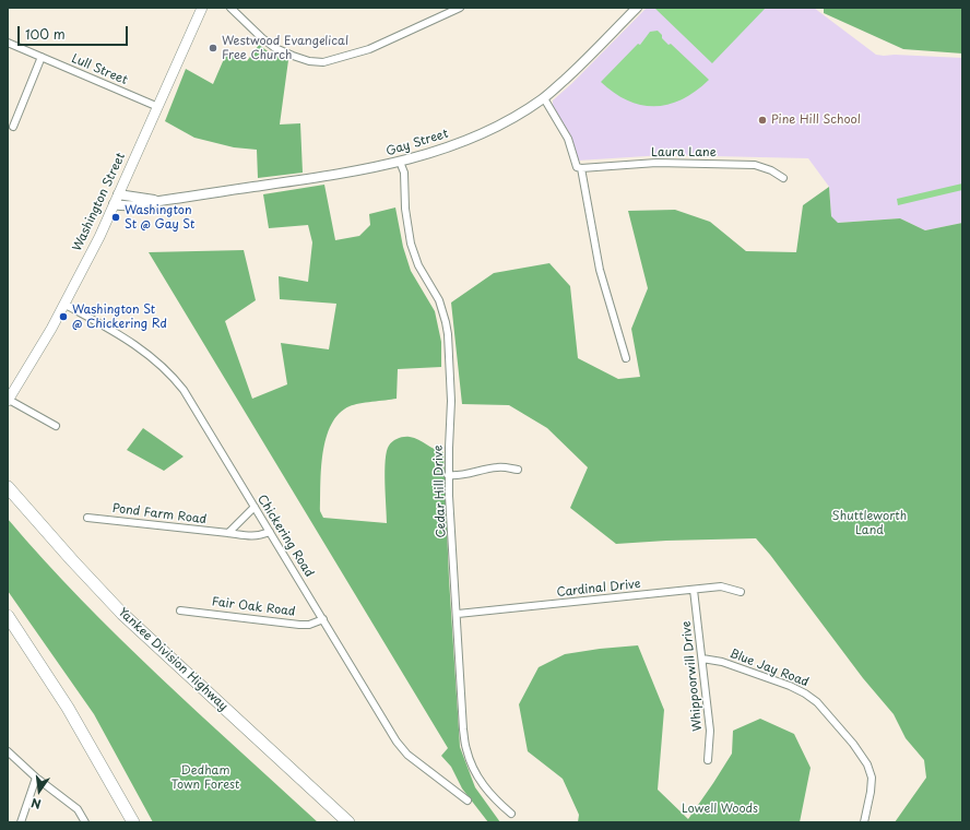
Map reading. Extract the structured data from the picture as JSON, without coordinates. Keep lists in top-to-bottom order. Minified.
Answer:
{"streets":{"highway":["Yankee Division Highway"],"main road":["Washington Street"],"street":["Lull Street","Gay Street","Laura Lane","Cedar Hill Drive","Pond Farm Road","Chickering Road","Cardinal Drive","Fair Oak Road","Blue Jay Road","Whippoorwill Drive"]},"crossings":[["Lull Street","Washington Street"],["Gay Street","Washington Street"],["Gay Street","Cedar Hill Drive"],["Washington Street","Chickering Road"],["Cedar Hill Drive","Cardinal Drive"],["Pond Farm Road","Chickering Road"],["Chickering Road","Fair Oak Road"],["Cardinal Drive","Whippoorwill Drive"],["Blue Jay Road","Whippoorwill Drive"]],"parks":["Shuttleworth Land","Dedham Town Forest","Lowell Woods"],"places":["Westwood Evangelical Free Church","Pine Hill School","Washington St @ Gay St","Washington St @ Chickering Rd"],"scale_bar":"100 m","north":"bottom"}
